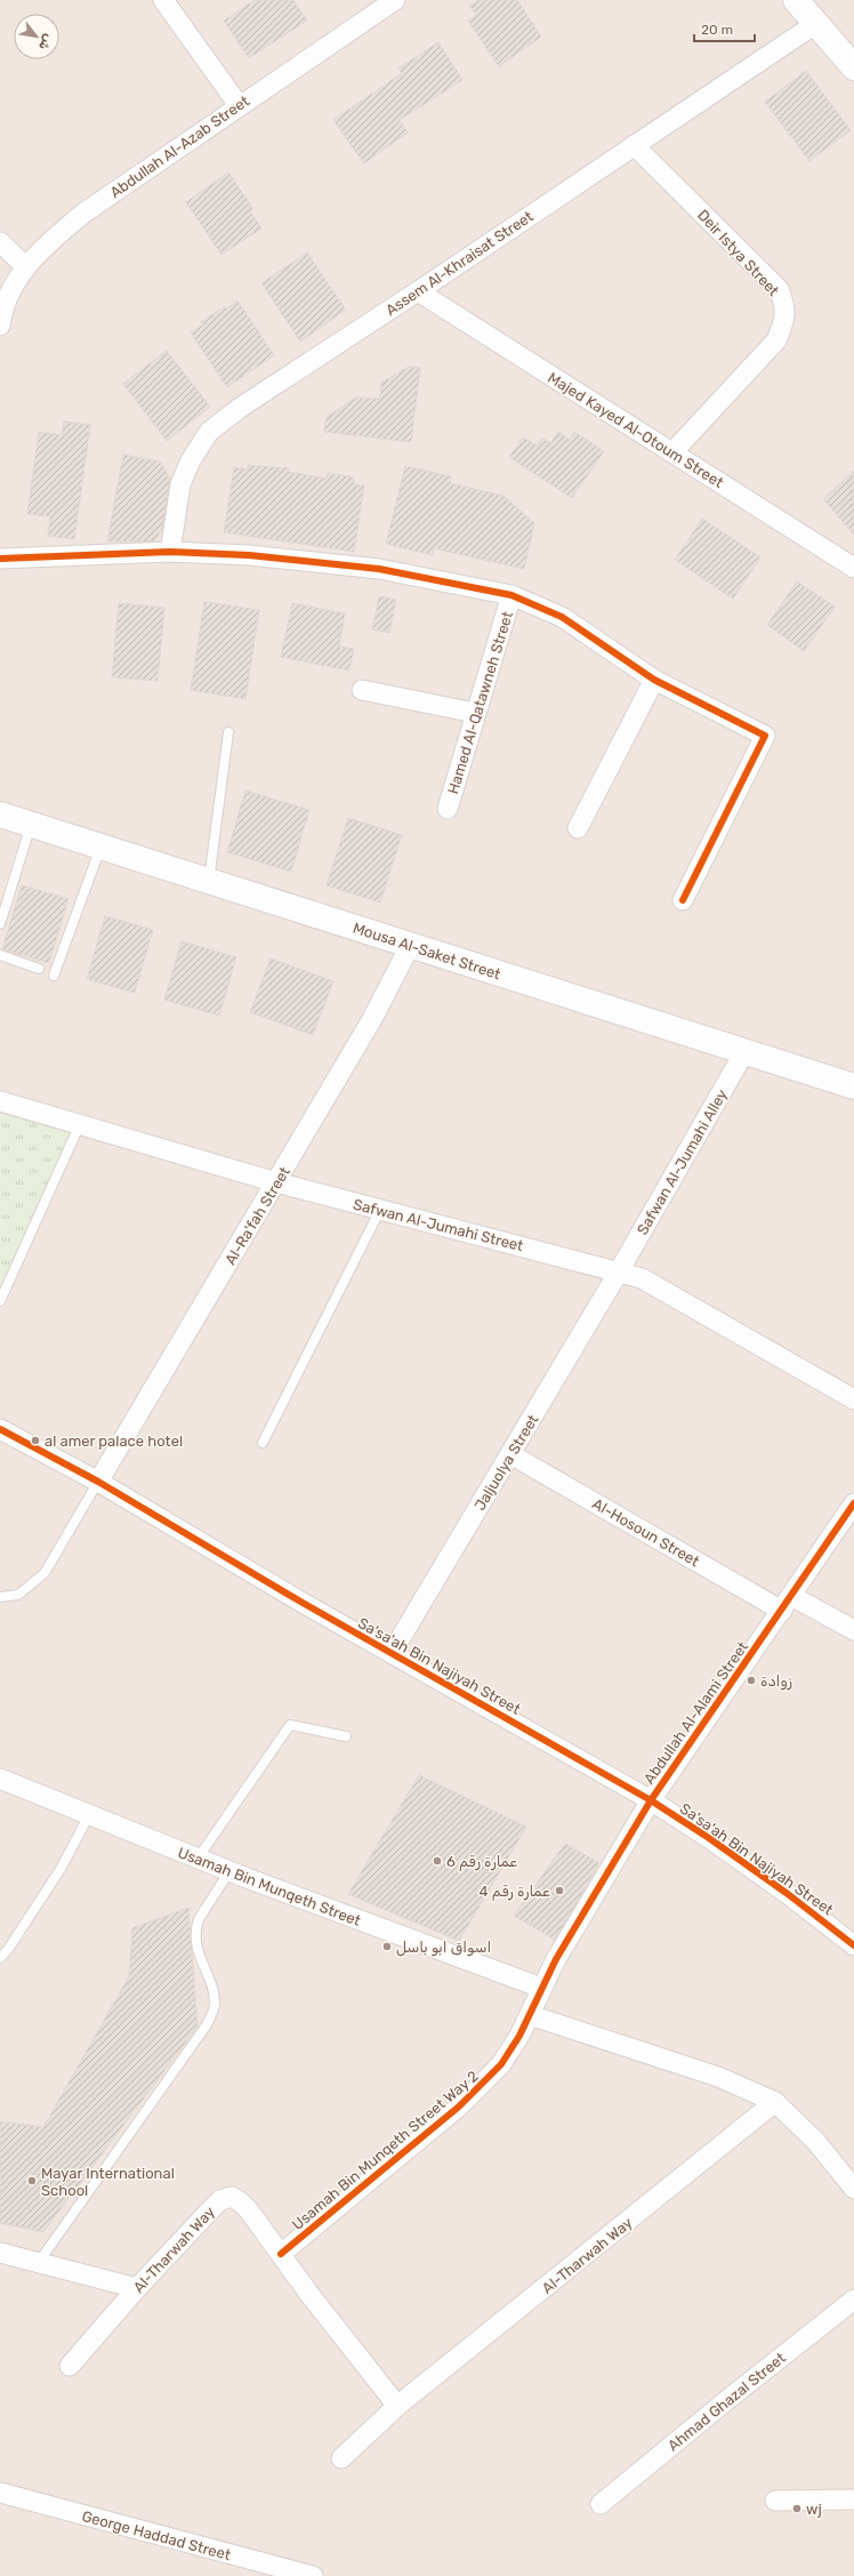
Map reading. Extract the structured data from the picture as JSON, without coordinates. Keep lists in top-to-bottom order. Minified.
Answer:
{"streets":{"street":["Abdullah Al-Azab Street","Deir Istya Street","Assem Al-Khraisat Street","Majed Kayed Al-Otoum Street","Hamed Al-Qatawneh Street","Mousa Al-Saket Street","Safwan Al-Jumahi Alley","Al-Ra'fah Street","Safwan Al-Jumahi Street","Jaljuolya Street","Al-Hosoun Street","Sa'sa'ah Bin Najiyah Street","Abdullah Al-Alami Street","Usamah Bin Munqeth Street","Usamah Bin Munqeth Street Way 2","Al-Tharwah Way","Ahmad Ghazal Street","George Haddad Street"]},"crossings":[["Deir Istya Street","Assem Al-Khraisat Street"],["Deir Istya Street","Majed Kayed Al-Otoum Street"],["Assem Al-Khraisat Street","Majed Kayed Al-Otoum Street"],["Assem Al-Khraisat Street","Hamed Al-Qatawneh Street"],["Mousa Al-Saket Street","Safwan Al-Jumahi Alley"],["Mousa Al-Saket Street","Al-Ra'fah Street"],["Safwan Al-Jumahi Alley","Safwan Al-Jumahi Street"],["Safwan Al-Jumahi Alley","Jaljuolya Street"],["Al-Ra'fah Street","Safwan Al-Jumahi Street"],["Al-Ra'fah Street","Sa'sa'ah Bin Najiyah Street"],["Safwan Al-Jumahi Street","Jaljuolya Street"],["Jaljuolya Street","Al-Hosoun Street"],["Jaljuolya Street","Sa'sa'ah Bin Najiyah Street"],["Al-Hosoun Street","Abdullah Al-Alami Street"],["Sa'sa'ah Bin Najiyah Street","Abdullah Al-Alami Street"],["Abdullah Al-Alami Street","Usamah Bin Munqeth Street"],["Abdullah Al-Alami Street","Usamah Bin Munqeth Street Way 2"],["Usamah Bin Munqeth Street Way 2","Al-Tharwah Way"]],"places":["al amer palace hotel","زوادة","عمارة رقم 6","عمارة رقم 4","اسواق ابو باسل","Mayar International School","wj"],"scale_bar":"20 m","north":"bottom right"}
